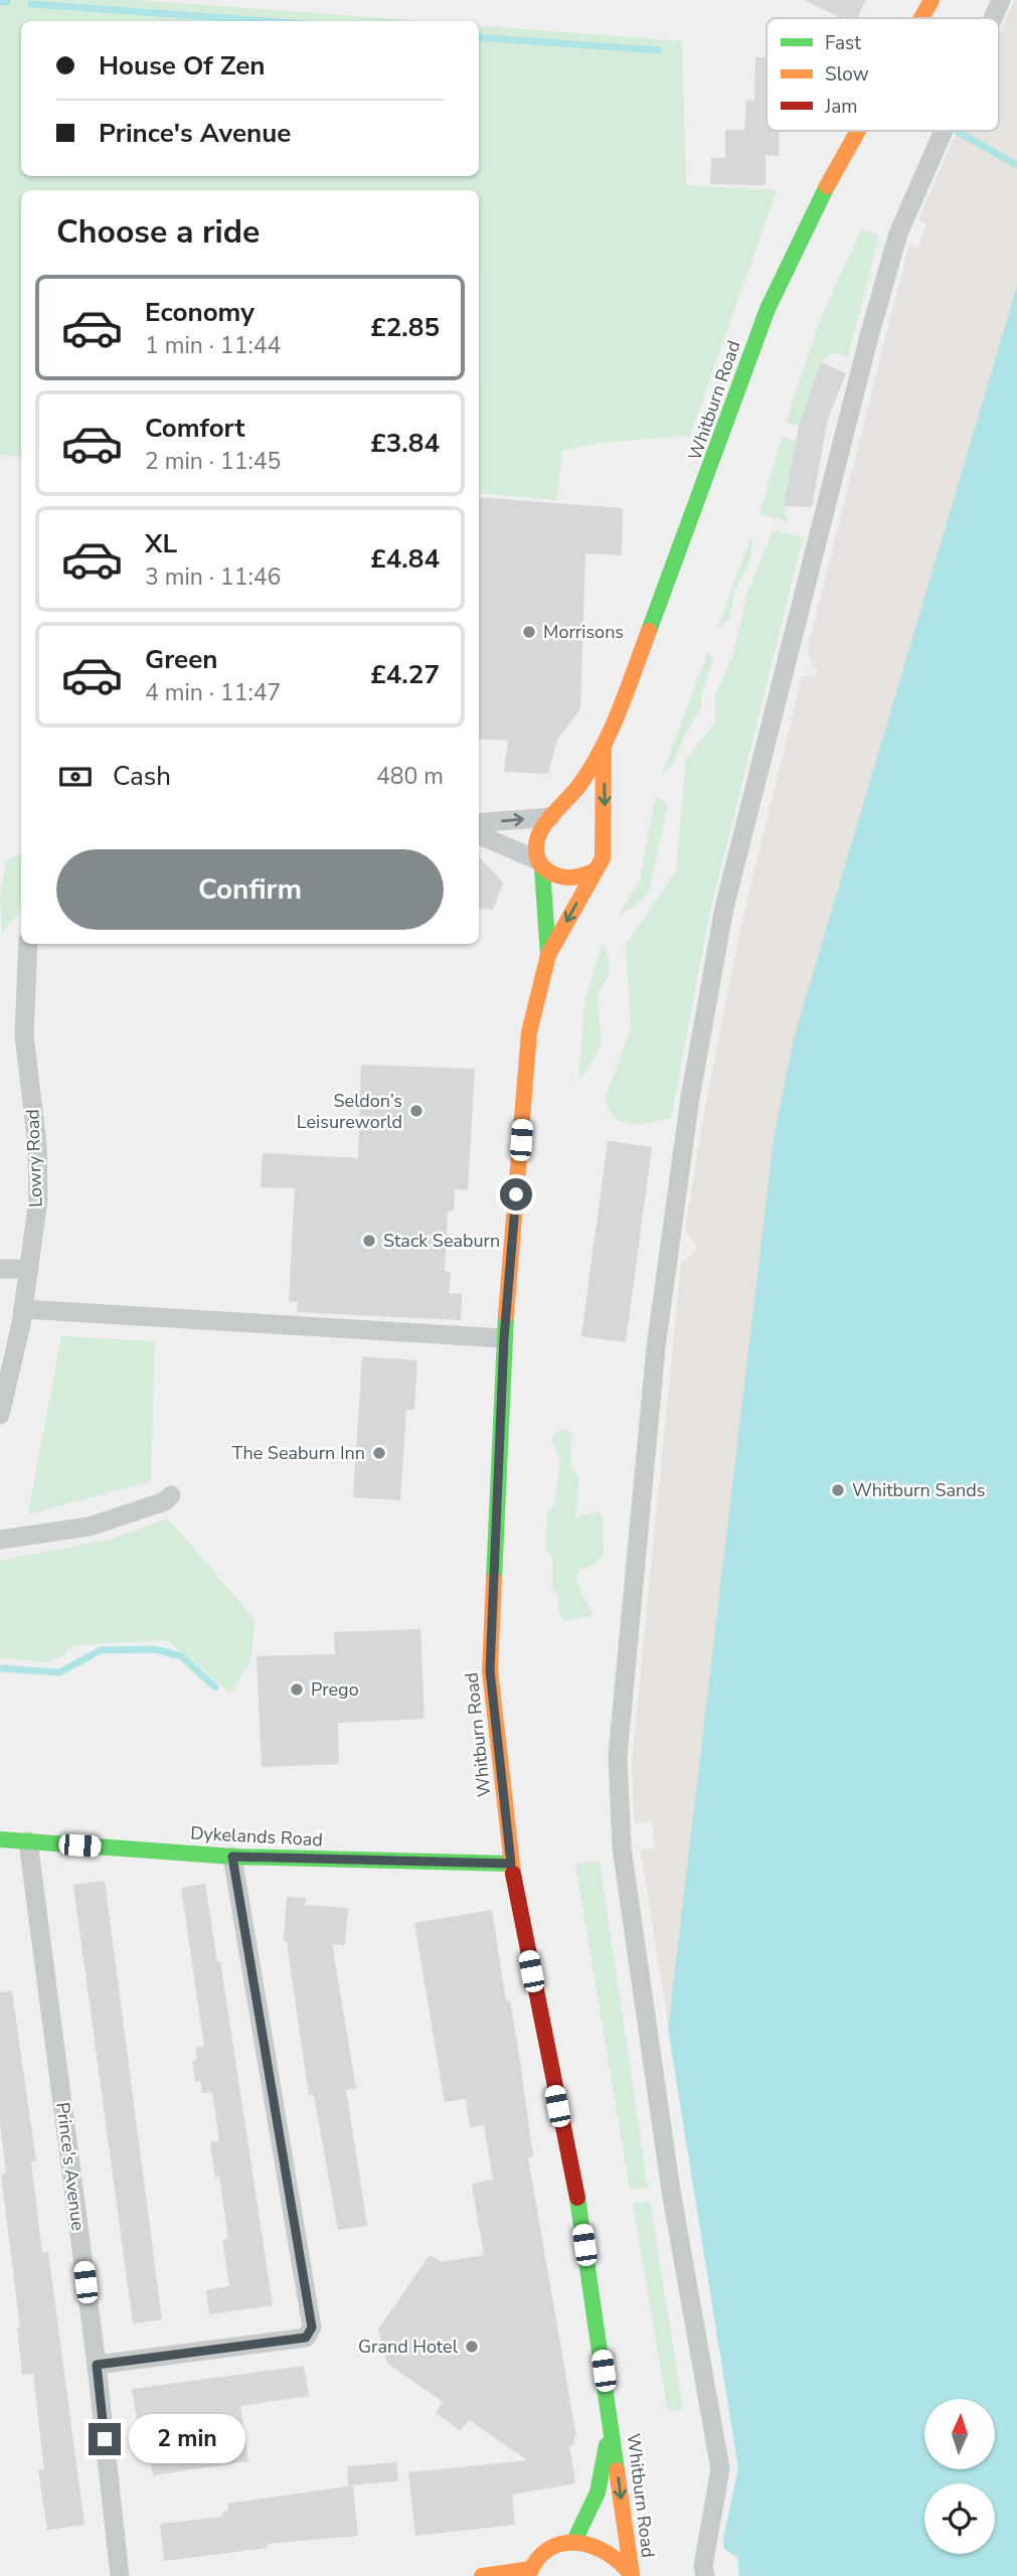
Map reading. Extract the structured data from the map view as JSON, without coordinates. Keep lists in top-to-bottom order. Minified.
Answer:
{"streets":{"main road":["Whitburn Road","Dykelands Road"],"street":["Lowry Road","Prince's Avenue"]},"crossings":[["Whitburn Road","Dykelands Road"],["Dykelands Road","Prince's Avenue"]],"places":["Morrisons","Seldon’s Leisureworld","Stack Seaburn","The Seaburn Inn","Whitburn Sands","Prego","Grand Hotel"],"legend":["Fast","Slow","Jam"],"north":"top","page":{"banner":["House Of Zen","Prince's Avenue"],"heading":"Choose a ride","list":[{"name":"Economy","note":"1 min · 11:44","value":"£2.85"},{"name":"Comfort","note":"2 min · 11:45","value":"£3.84"},{"name":"XL","note":"3 min · 11:46","value":"£4.84"},{"name":"Green","note":"4 min · 11:47","value":"£4.27"}],"pay":["Cash","480 m"],"buttons":"Confirm","bubble":"2 min"}}
